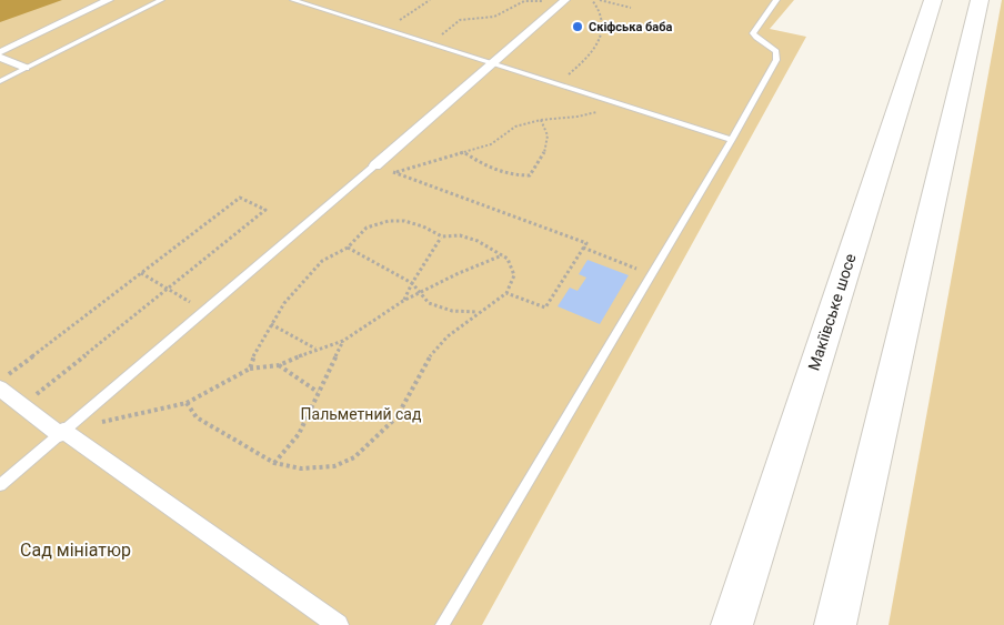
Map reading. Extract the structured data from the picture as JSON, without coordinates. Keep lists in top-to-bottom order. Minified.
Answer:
{"streets":{"main road":["Макіївське шосе"]},"parks":["Пальметний сад","Сад мініатюр"],"places":["Скіфська баба"]}
